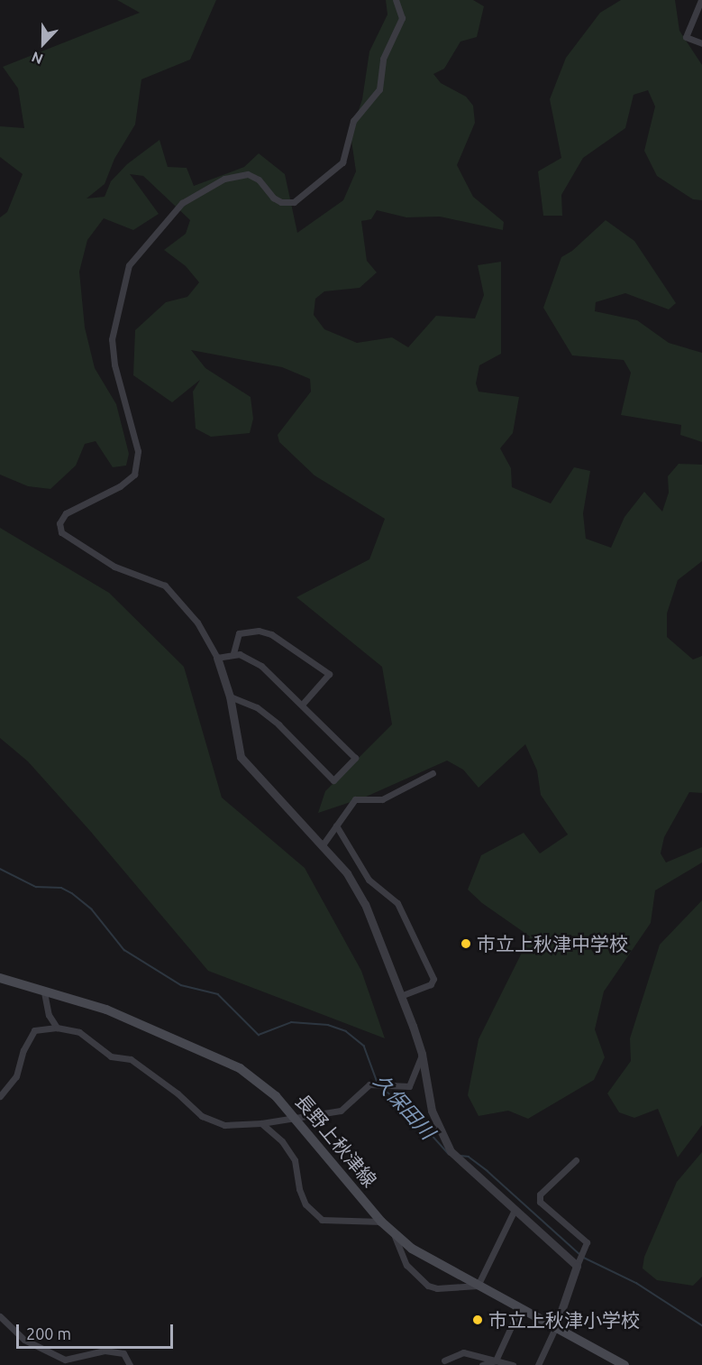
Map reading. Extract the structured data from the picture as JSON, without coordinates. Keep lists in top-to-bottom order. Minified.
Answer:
{"streets":{"main road":["長野上秋津線"]},"water":["久保田川"],"places":["市立上秋津中学校","市立上秋津小学校"],"scale_bar":"200 m","north":"bottom"}
